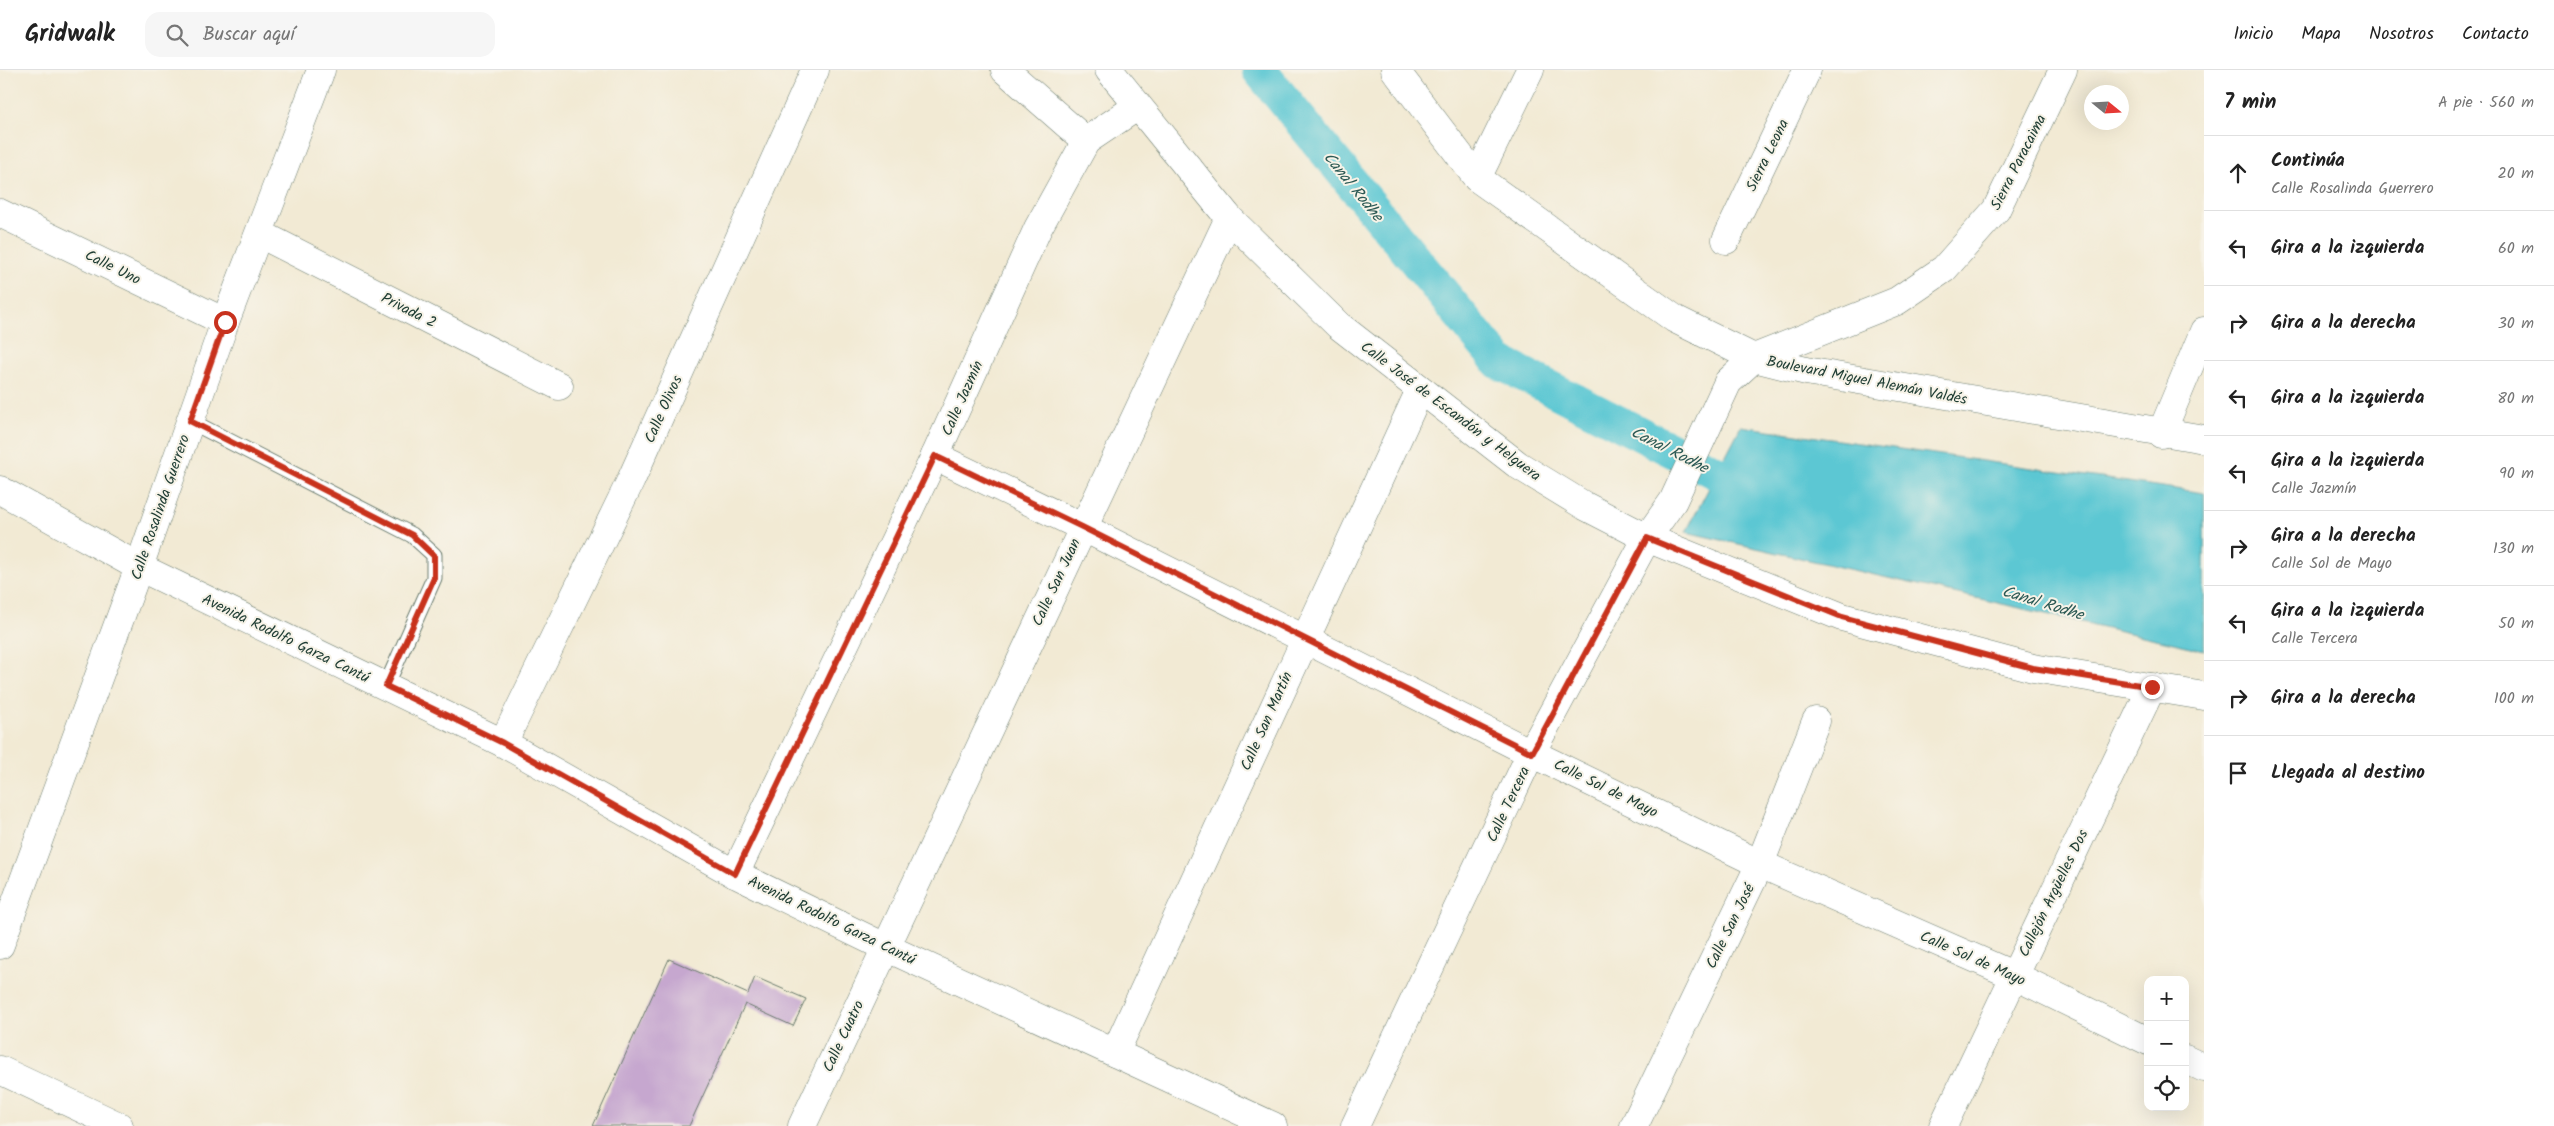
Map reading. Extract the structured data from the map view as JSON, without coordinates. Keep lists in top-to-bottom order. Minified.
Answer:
{"streets":{"street":["Sierra Leona","Sierra Paracaima","Calle Uno","Privada 2","Boulevard Miguel Alemán Valdés","Calle Jazmín","Calle Olivos","Calle José de Escandón y Helguera","Calle Rosalinda Guerrero","Calle San Juan","Avenida Rodolfo Garza Cantú","Calle San Martín","Calle Sol de Mayo","Calle Tercera","Callejón Argüelles Dos","Calle San José","Calle Cuatro"]},"crossings":[["Sierra Paracaima","Boulevard Miguel Alemán Valdés"],["Sierra Paracaima","Calle Tercera"],["Calle Uno","Calle Rosalinda Guerrero"],["Privada 2","Calle Rosalinda Guerrero"],["Boulevard Miguel Alemán Valdés","Calle Tercera"],["Calle Jazmín","Calle José de Escandón y Helguera"],["Calle Jazmín","Avenida Rodolfo Garza Cantú"],["Calle Jazmín","Calle Sol de Mayo"],["Calle Olivos","Avenida Rodolfo Garza Cantú"],["Calle José de Escandón y Helguera","Calle San Juan"],["Calle José de Escandón y Helguera","Calle San Martín"],["Calle José de Escandón y Helguera","Calle Tercera"],["Calle José de Escandón y Helguera","Callejón Argüelles Dos"],["Calle Rosalinda Guerrero","Avenida Rodolfo Garza Cantú"],["Calle San Juan","Avenida Rodolfo Garza Cantú"],["Calle San Juan","Calle Sol de Mayo"],["Calle San Juan","Calle Cuatro"],["Avenida Rodolfo Garza Cantú","Calle San Martín"],["Avenida Rodolfo Garza Cantú","Calle Cuatro"],["Calle San Martín","Calle Sol de Mayo"],["Calle Sol de Mayo","Calle Tercera"],["Calle Sol de Mayo","Callejón Argüelles Dos"],["Calle Sol de Mayo","Calle San José"]],"water":["Canal Rodhe"],"north":"right","page":{"header":"Gridwalk","search":"Buscar aquí","nav":["Inicio","Mapa","Nosotros","Contacto"],"heading":["7 min","A pie · 560 m"],"list":[["Continúa","Calle Rosalinda Guerrero","20 m"],["Gira a la izquierda","60 m"],["Gira a la derecha","30 m"],["Gira a la izquierda","80 m"],["Gira a la izquierda","Calle Jazmín","90 m"],["Gira a la derecha","Calle Sol de Mayo","130 m"],["Gira a la izquierda","Calle Tercera","50 m"],["Gira a la derecha","100 m"],"Llegada al destino"],"map_buttons":["+","−"]}}
